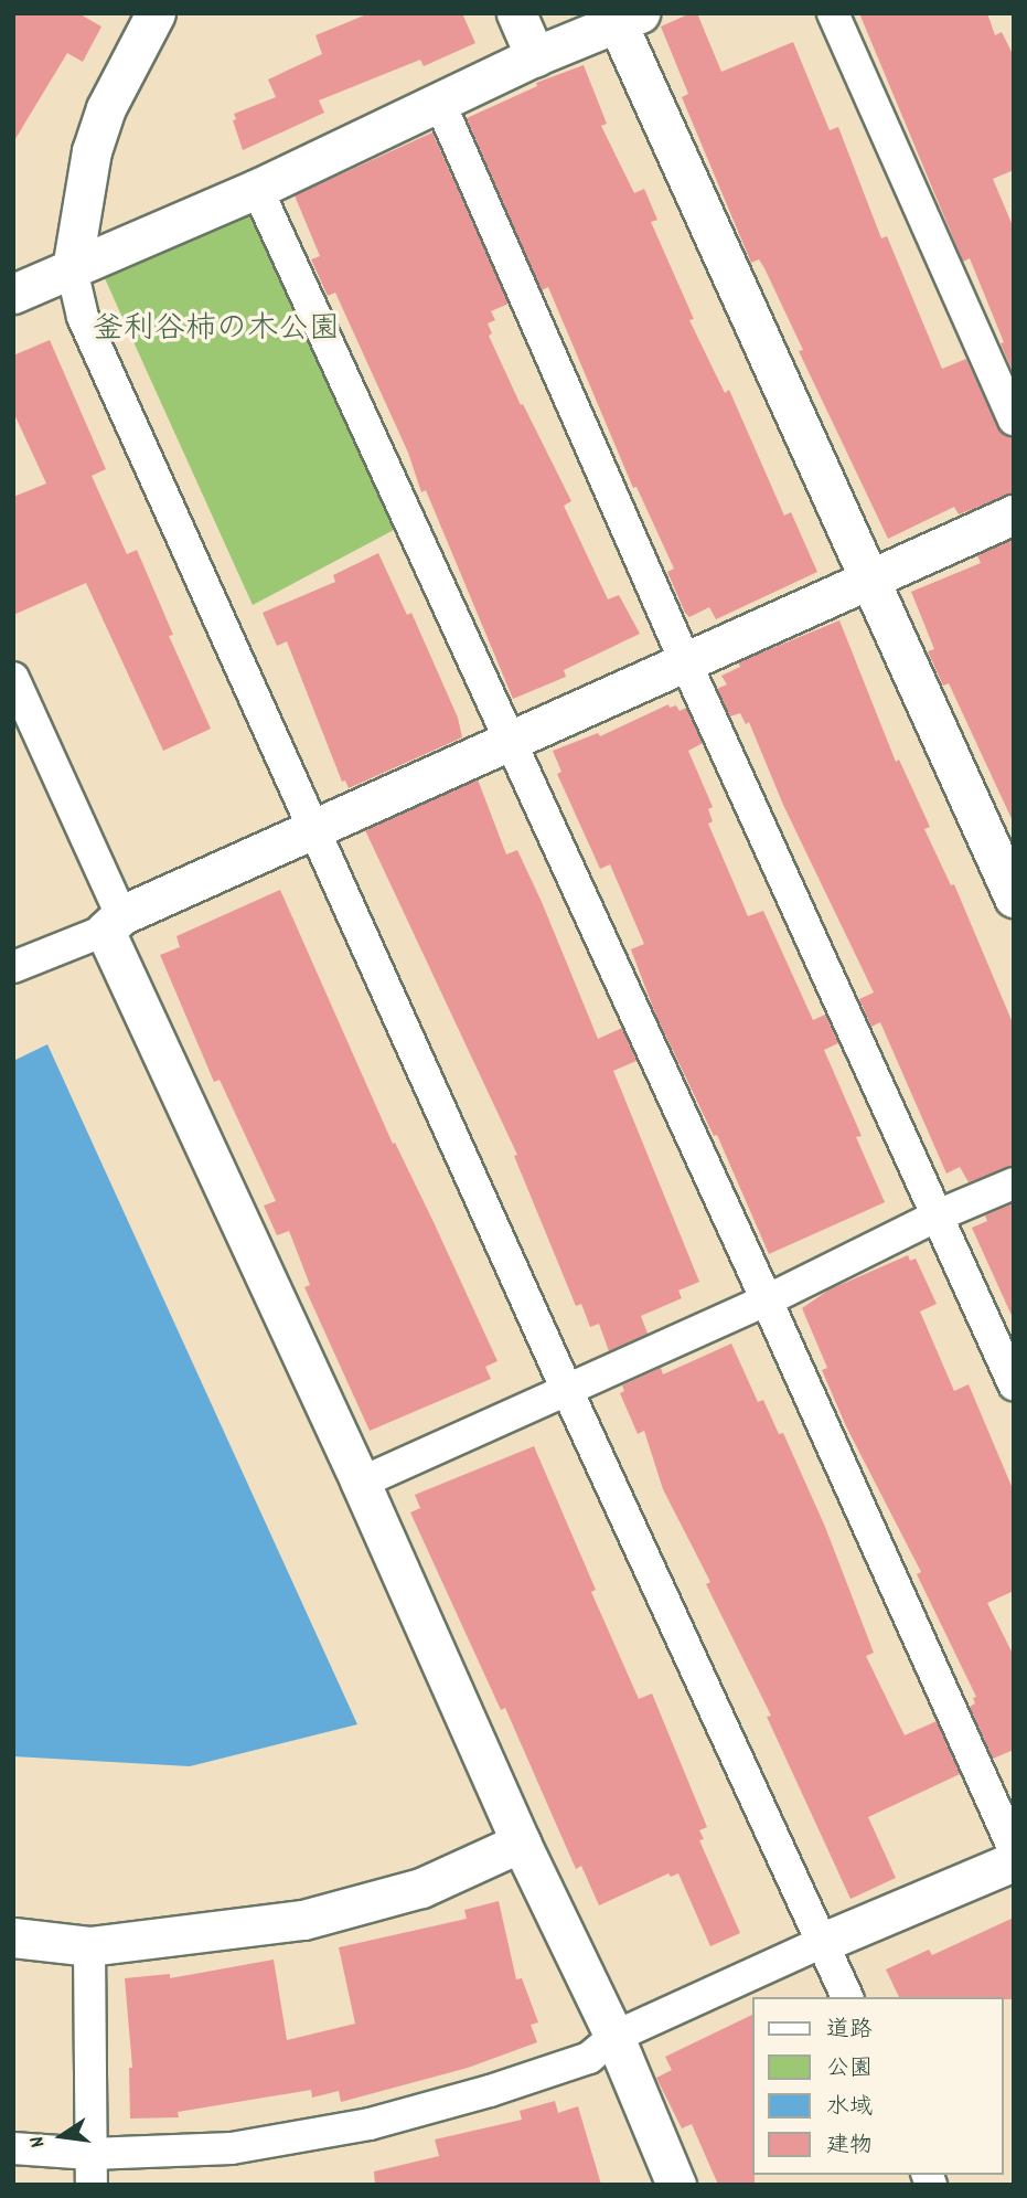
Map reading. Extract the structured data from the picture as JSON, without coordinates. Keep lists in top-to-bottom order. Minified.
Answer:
{"parks":["釜利谷柿の木公園"],"legend":["道路","公園","水域","建物"],"north":"left"}
